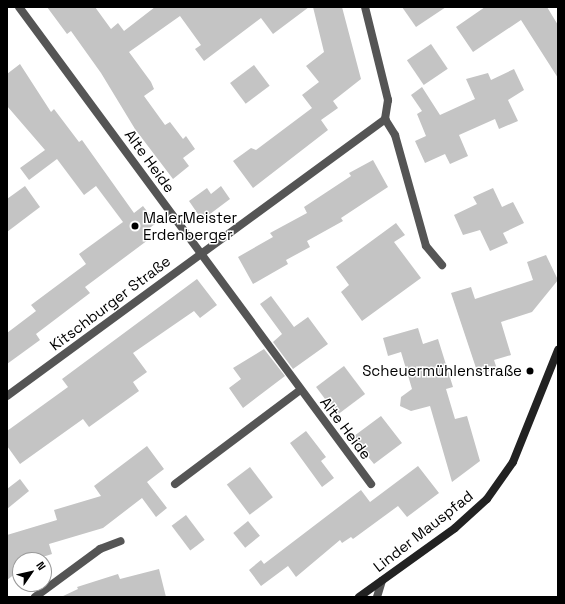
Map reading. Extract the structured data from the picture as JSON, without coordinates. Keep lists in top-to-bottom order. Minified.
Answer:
{"streets":{"street":["Alte Heide","Kitschburger Straße","Linder Mauspfad"]},"crossings":[["Alte Heide","Kitschburger Straße"]],"places":["MalerMeister Erdenberger","Scheuermühlenstraße"],"north":"top right"}
